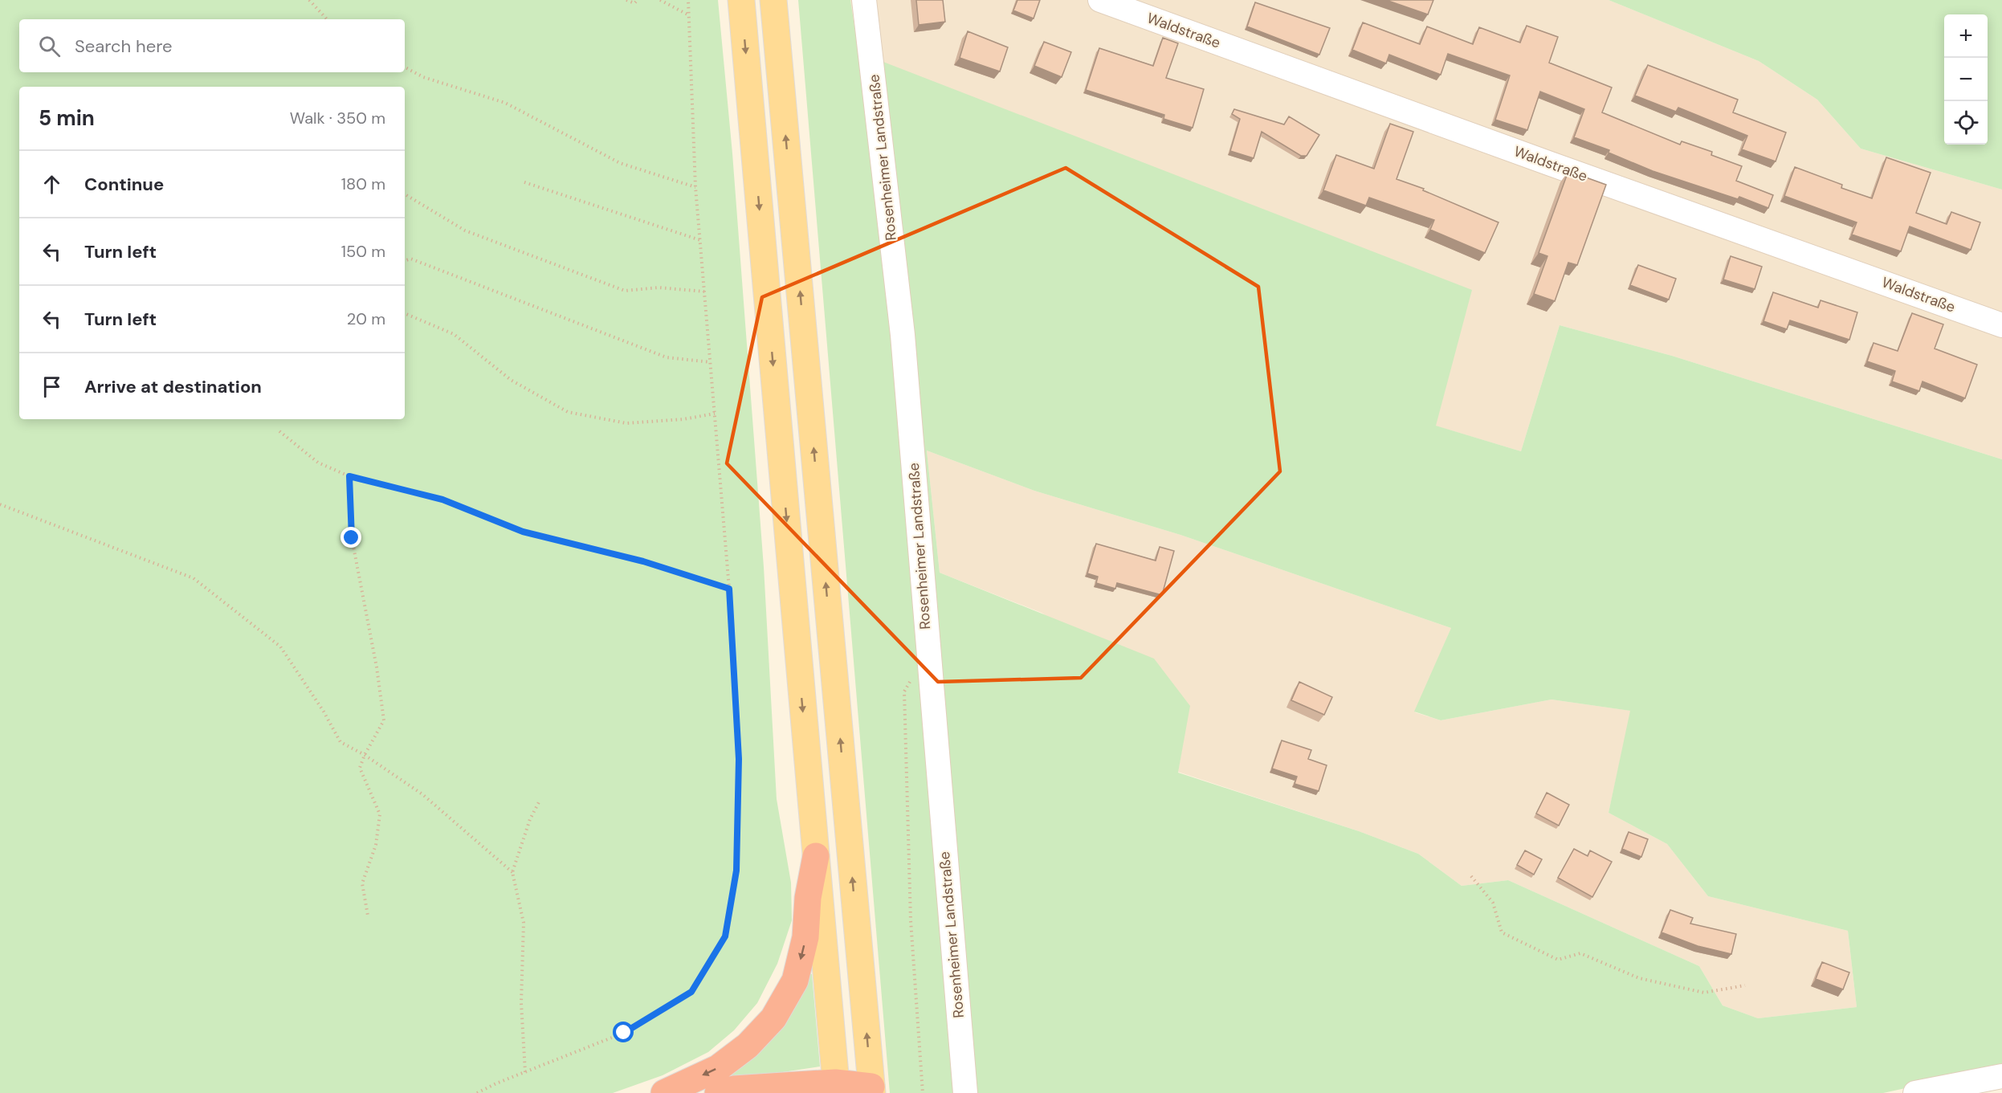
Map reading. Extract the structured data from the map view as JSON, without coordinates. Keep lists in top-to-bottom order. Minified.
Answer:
{"streets":{"street":["Waldstraße","Rosenheimer Landstraße"]},"page":{"map_buttons":["+","−"],"search":"Search here","heading":["5 min","Walk · 350 m"],"list":[["Continue","180 m"],["Turn left","150 m"],["Turn left","20 m"],"Arrive at destination"]}}
